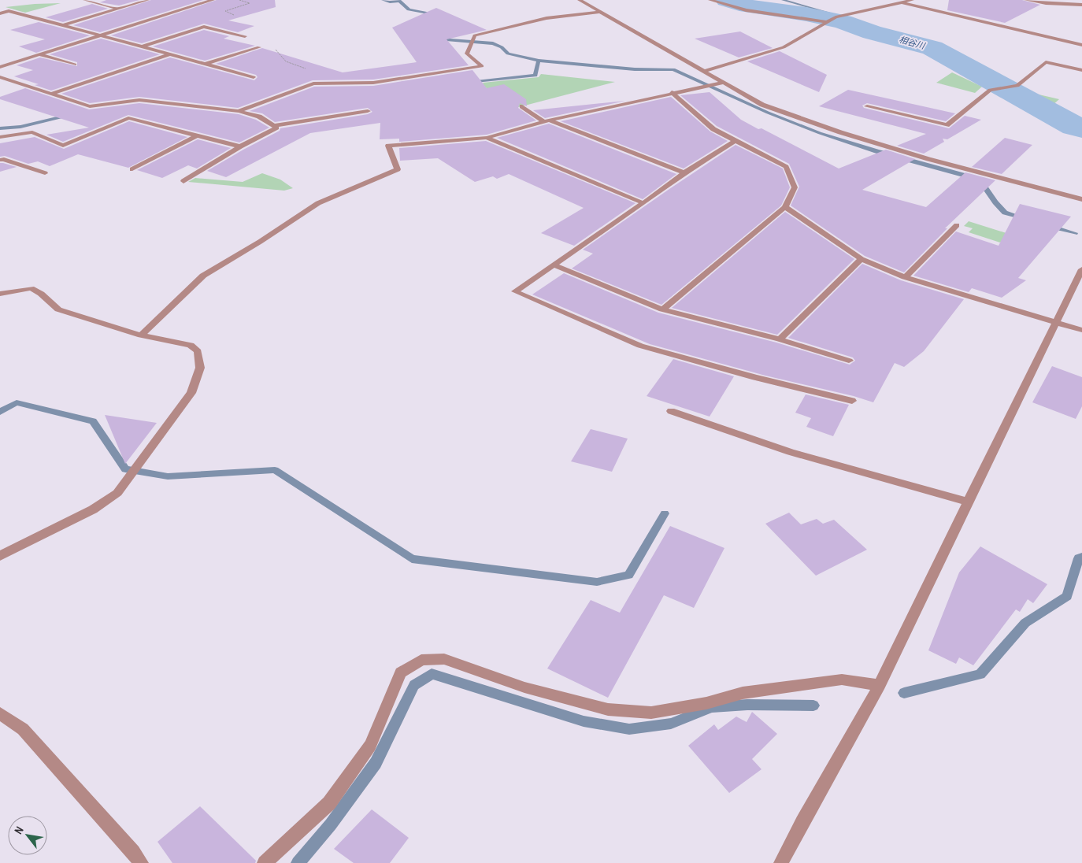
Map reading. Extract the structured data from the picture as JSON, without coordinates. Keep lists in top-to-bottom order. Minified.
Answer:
{"water":["相谷川"],"north":"top left"}
